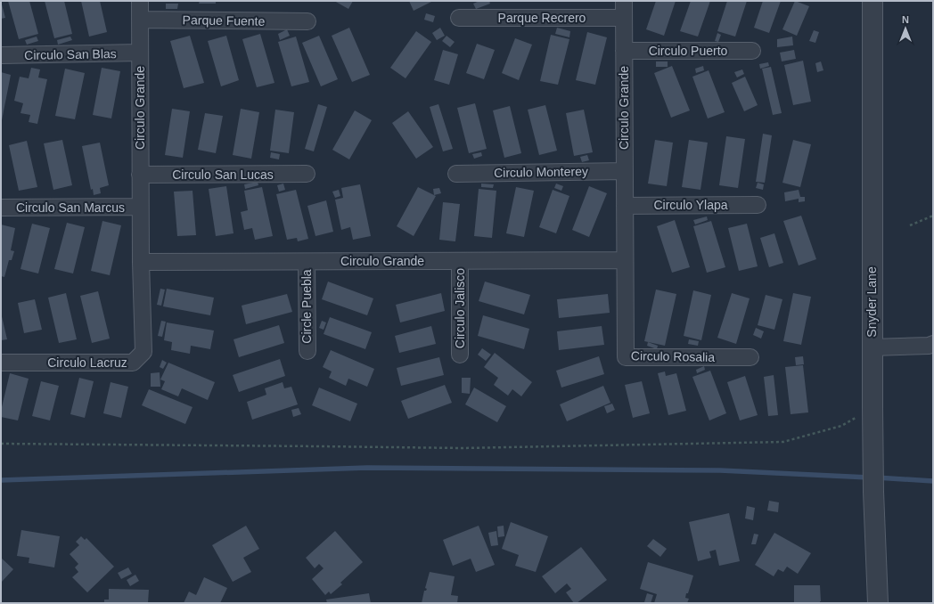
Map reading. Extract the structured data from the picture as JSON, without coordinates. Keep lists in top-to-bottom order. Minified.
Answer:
{"streets":{"street":["Parque Recrero","Parque Fuente","Circulo Puerto","Circulo San Blas","Circulo Grande","Circulo Monterey","Circulo San Lucas","Circulo Ylapa","Circulo San Marcus","Snyder Lane","Circle Puebla","Circulo Jalisco","Circulo Rosalia","Circulo Lacruz"]},"crossings":[["Parque Recrero","Circulo Grande"],["Parque Fuente","Circulo Grande"],["Circulo Puerto","Circulo Grande"],["Circulo San Blas","Circulo Grande"],["Circulo Grande","Circulo Monterey"],["Circulo Grande","Circulo San Lucas"],["Circulo Grande","Circulo Ylapa"],["Circulo Grande","Circulo San Marcus"],["Circulo Grande","Circle Puebla"],["Circulo Grande","Circulo Jalisco"],["Circulo Grande","Circulo Rosalia"],["Circulo Grande","Circulo Lacruz"]],"north":"top"}
